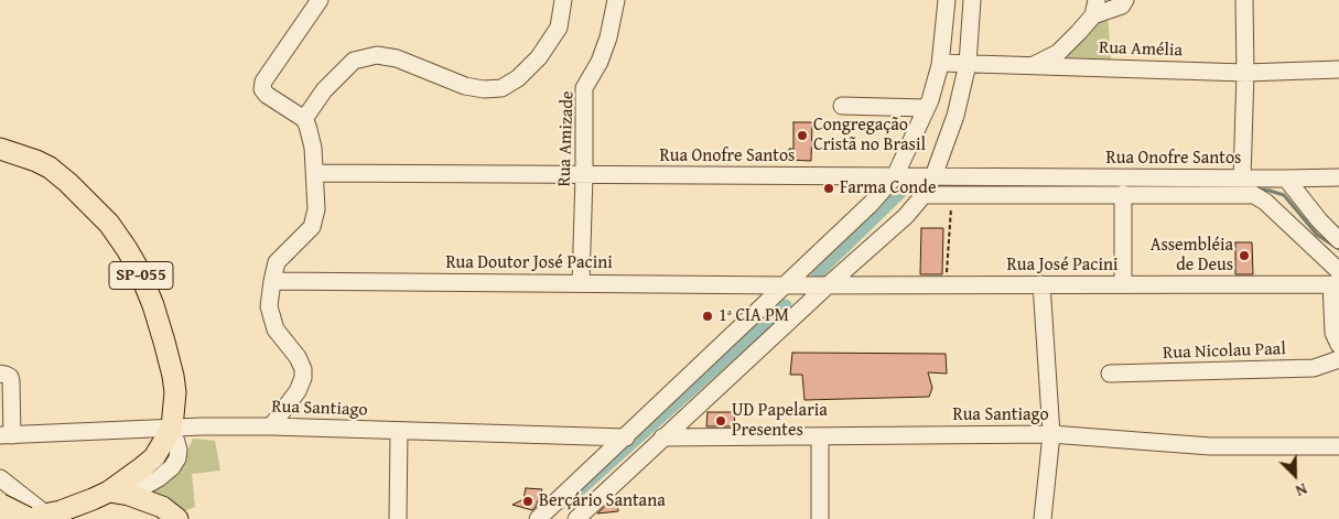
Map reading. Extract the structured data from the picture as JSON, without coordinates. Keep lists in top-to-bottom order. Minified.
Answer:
{"streets":{"main road":["SP-055"],"street":["Rua Amélia","Rua Amizade","Rua Onofre Santos","Rua Doutor José Pacini","Rua José Pacini","Rua Nicolau Paal","Rua Santiago"]},"crossings":[["Rua Amizade","Rua Onofre Santos"],["Rua Amizade","Rua Doutor José Pacini"],["Rua Onofre Santos","Rua José Pacini"],["Rua Doutor José Pacini","Rua José Pacini"],["SP-055","Rua Santiago"]],"places":["Congregação Cristã no Brasil","Farma Conde","Assembléia de Deus","1ª CIA PM","UD Papelaria Presentes","Berçário Santana"],"north":"bottom right"}
